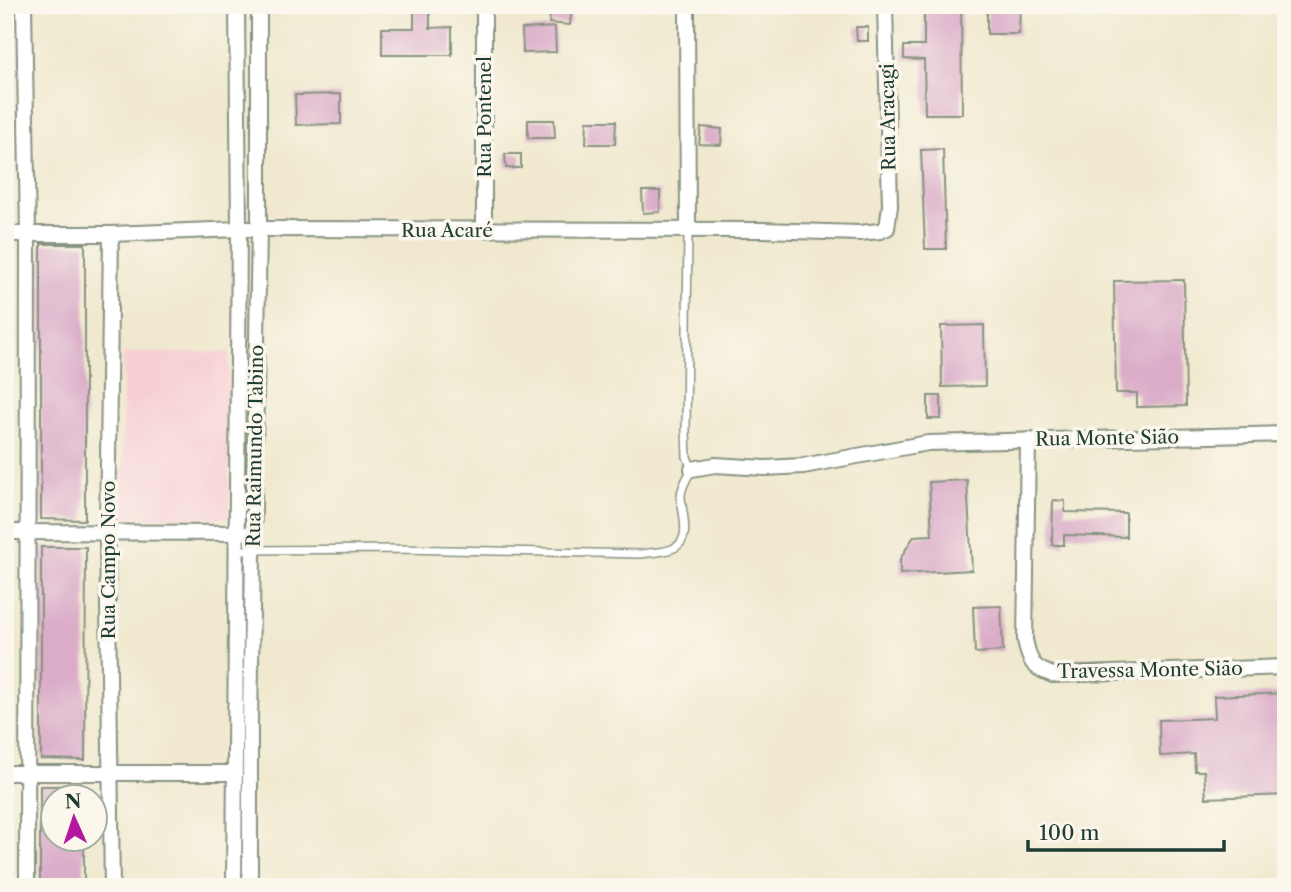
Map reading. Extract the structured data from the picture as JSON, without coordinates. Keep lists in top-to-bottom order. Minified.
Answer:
{"streets":{"street":["Rua Pontenel","Rua Aracagi","Rua Acaré","Rua Monte Sião","Rua Raimundo Tabino","Rua Campo Novo","Travessa Monte Sião"]},"crossings":[["Rua Pontenel","Rua Acaré"],["Rua Aracagi","Rua Acaré"],["Rua Acaré","Rua Raimundo Tabino"],["Rua Acaré","Rua Campo Novo"],["Rua Monte Sião","Travessa Monte Sião"]],"scale_bar":"100 m","north":"top"}
